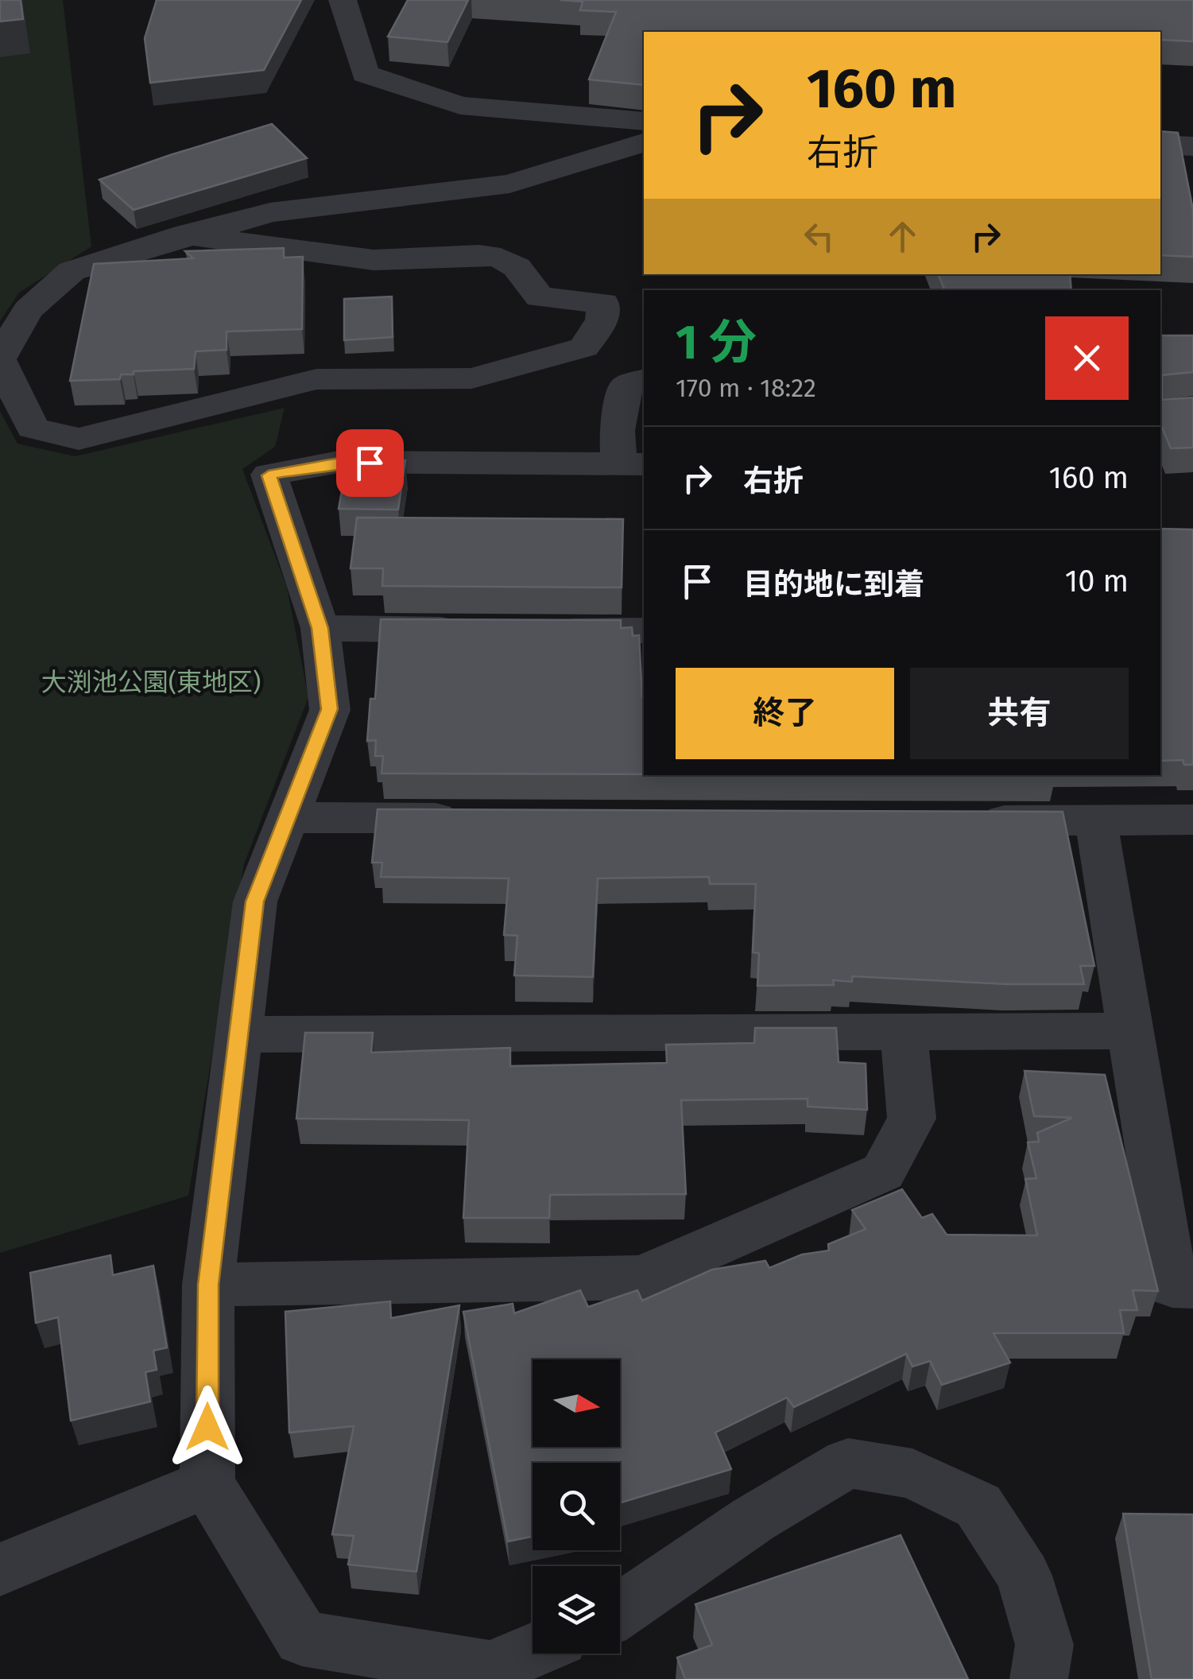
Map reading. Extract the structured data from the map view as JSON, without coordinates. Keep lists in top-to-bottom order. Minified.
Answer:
{"parks":["大渕池公園(東地区)"],"north":"right","page":{"turn":["160 m","右折"],"heading":["1 分","170 m · 18:22"],"list":[{"name":"右折","value":"160 m"},{"name":"目的地に到着","value":"10 m"}],"buttons":["終了","共有"]}}
